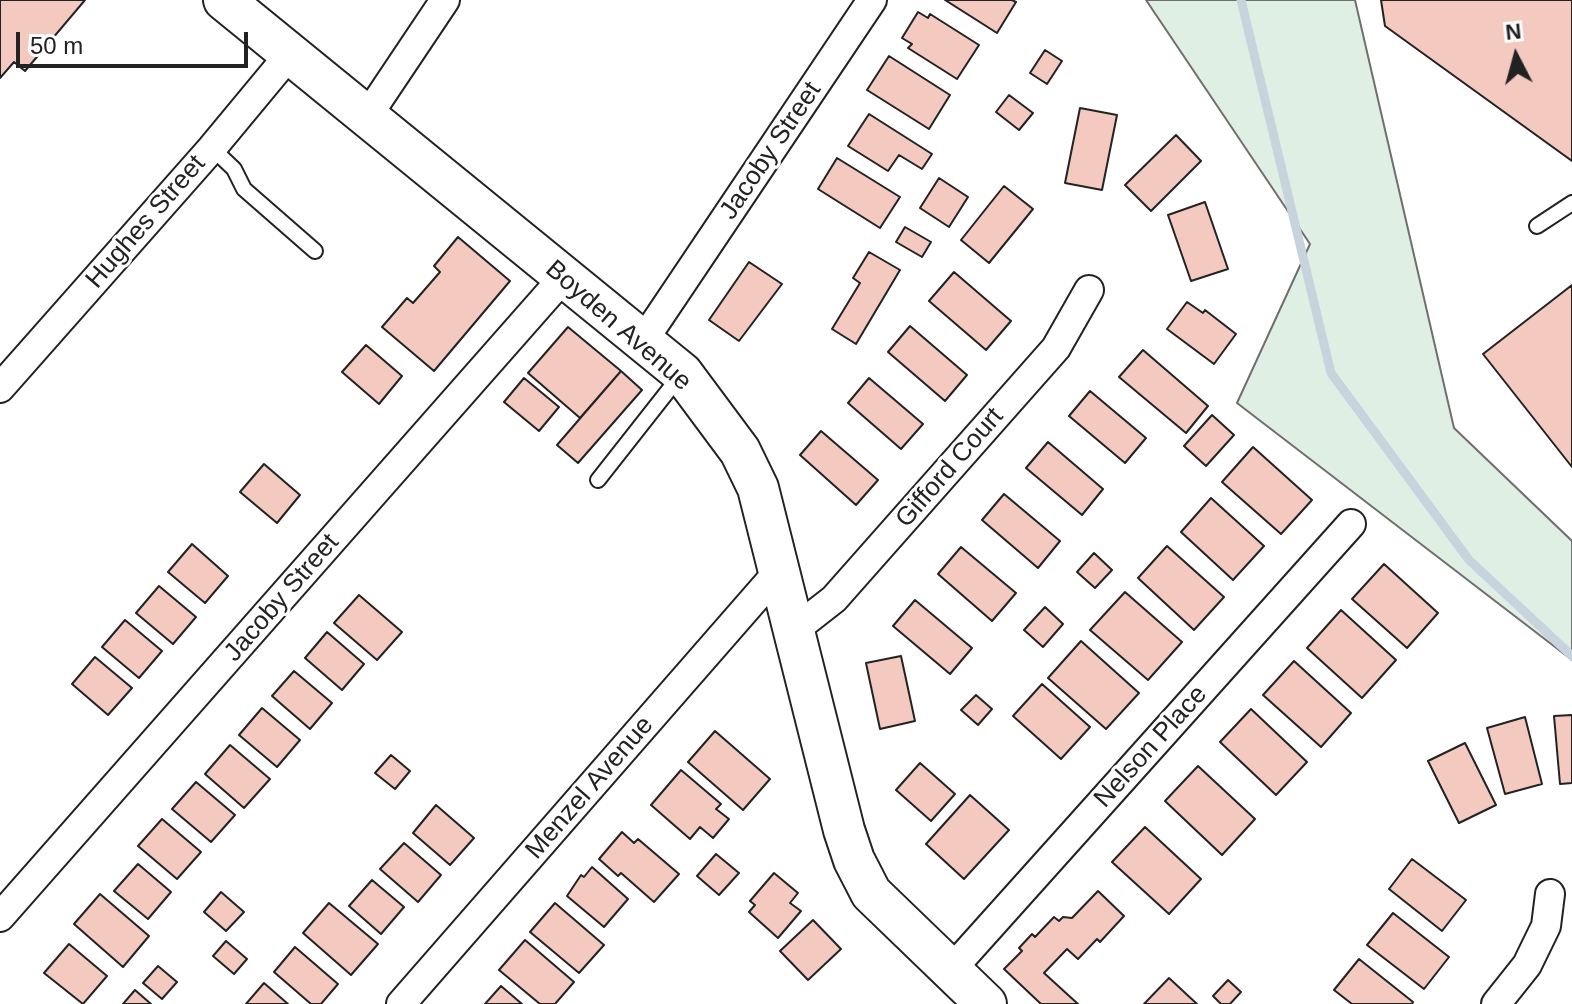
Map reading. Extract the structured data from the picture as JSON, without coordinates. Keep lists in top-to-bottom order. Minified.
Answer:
{"streets":{"street":["Jacoby Street","Hughes Street","Boyden Avenue","Gifford Court","Nelson Place","Menzel Avenue"]},"crossings":[["Jacoby Street","Boyden Avenue"],["Hughes Street","Boyden Avenue"],["Boyden Avenue","Gifford Court"],["Boyden Avenue","Nelson Place"],["Boyden Avenue","Menzel Avenue"]],"scale_bar":"50 m","north":"top"}
